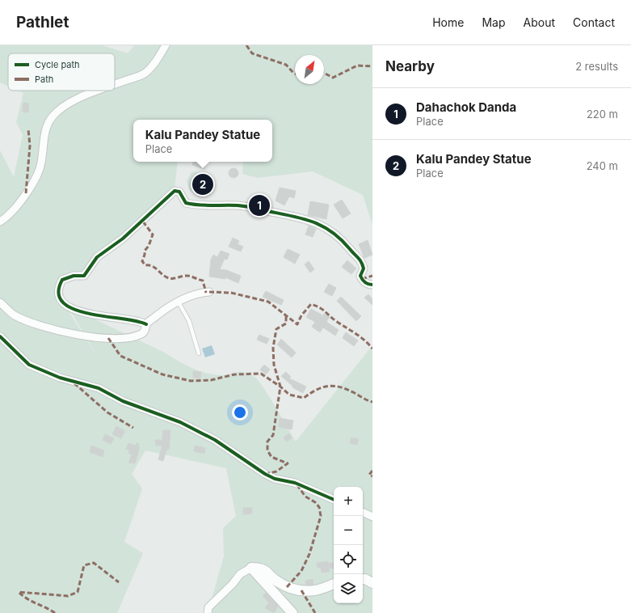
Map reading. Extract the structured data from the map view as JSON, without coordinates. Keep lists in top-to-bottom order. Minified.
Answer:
{"legend":["Cycle path","Path"],"north":"top right","page":{"header":"Pathlet","nav":["Home","Map","About","Contact"],"heading":["Nearby","2 results"],"list":[{"mark":"1","name":"Dahachok Danda","note":"Place","value":"220 m"},{"mark":"2","name":"Kalu Pandey Statue","note":"Place","value":"240 m"}],"popup":["Kalu Pandey Statue","Place"],"pins":["2","1"],"map_buttons":["+","−"]}}
